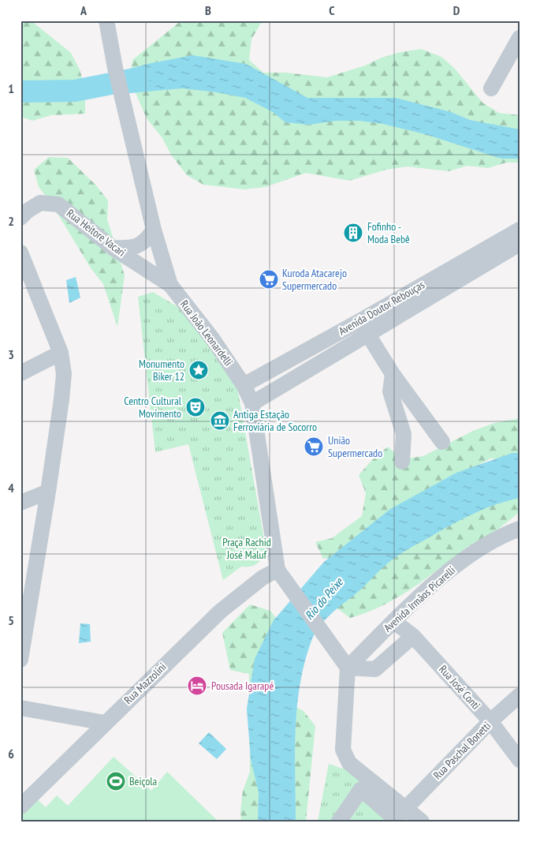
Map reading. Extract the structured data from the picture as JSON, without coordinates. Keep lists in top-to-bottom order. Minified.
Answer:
{"streets":{"street":["Rua Heitore Vacari","Avenida Doutor Rebouças","Rua João Leonardelli","Avenida Irmãos Picarelli","Rua Mazzolini","Rua José Conti","Rua Paschal Bonetti"]},"crossings":[["Rua Heitore Vacari","Rua João Leonardelli"],["Avenida Doutor Rebouças","Rua João Leonardelli"],["Rua João Leonardelli","Rua Mazzolini"],["Avenida Irmãos Picarelli","Rua José Conti"],["Rua José Conti","Rua Paschal Bonetti"]],"water":["Rio do Peixe"],"parks":["Praça Rachid José Maluf"],"places":{"building":["Fofinho - Moda Bebê"],"supermarket":["Kuroda Atacarejo Supermercado","União Supermercado"],"place":["Monumento Biker 12"],"theatre":["Centro Cultural Movimento"],"museum":["Antiga Estação Ferroviária de Socorro"],"hotel":["Pousada Igarapé"],"sports":["Beiçola"]},"grid":{"columns":["A","B","C","D"],"rows":["1","2","3","4","5","6"]}}
